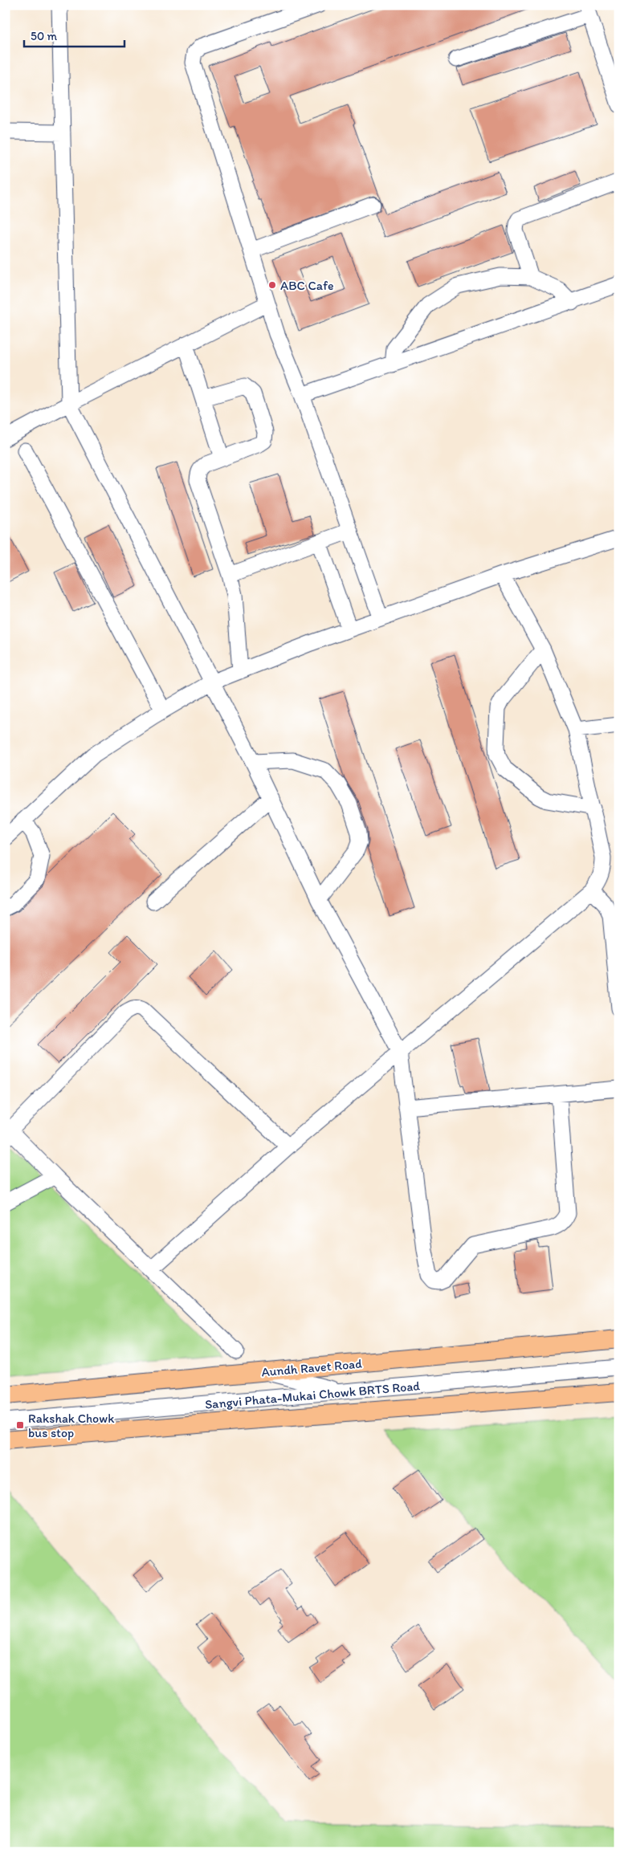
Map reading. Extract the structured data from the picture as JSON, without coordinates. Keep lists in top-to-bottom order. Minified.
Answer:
{"streets":{"main road":["Aundh Ravet Road"],"lane":["Sangvi Phata-Mukai Chowk BRTS Road"]},"places":{"other":["ABC Cafe"],"transit":["Rakshak Chowk bus stop"]},"scale_bar":"50 m"}
